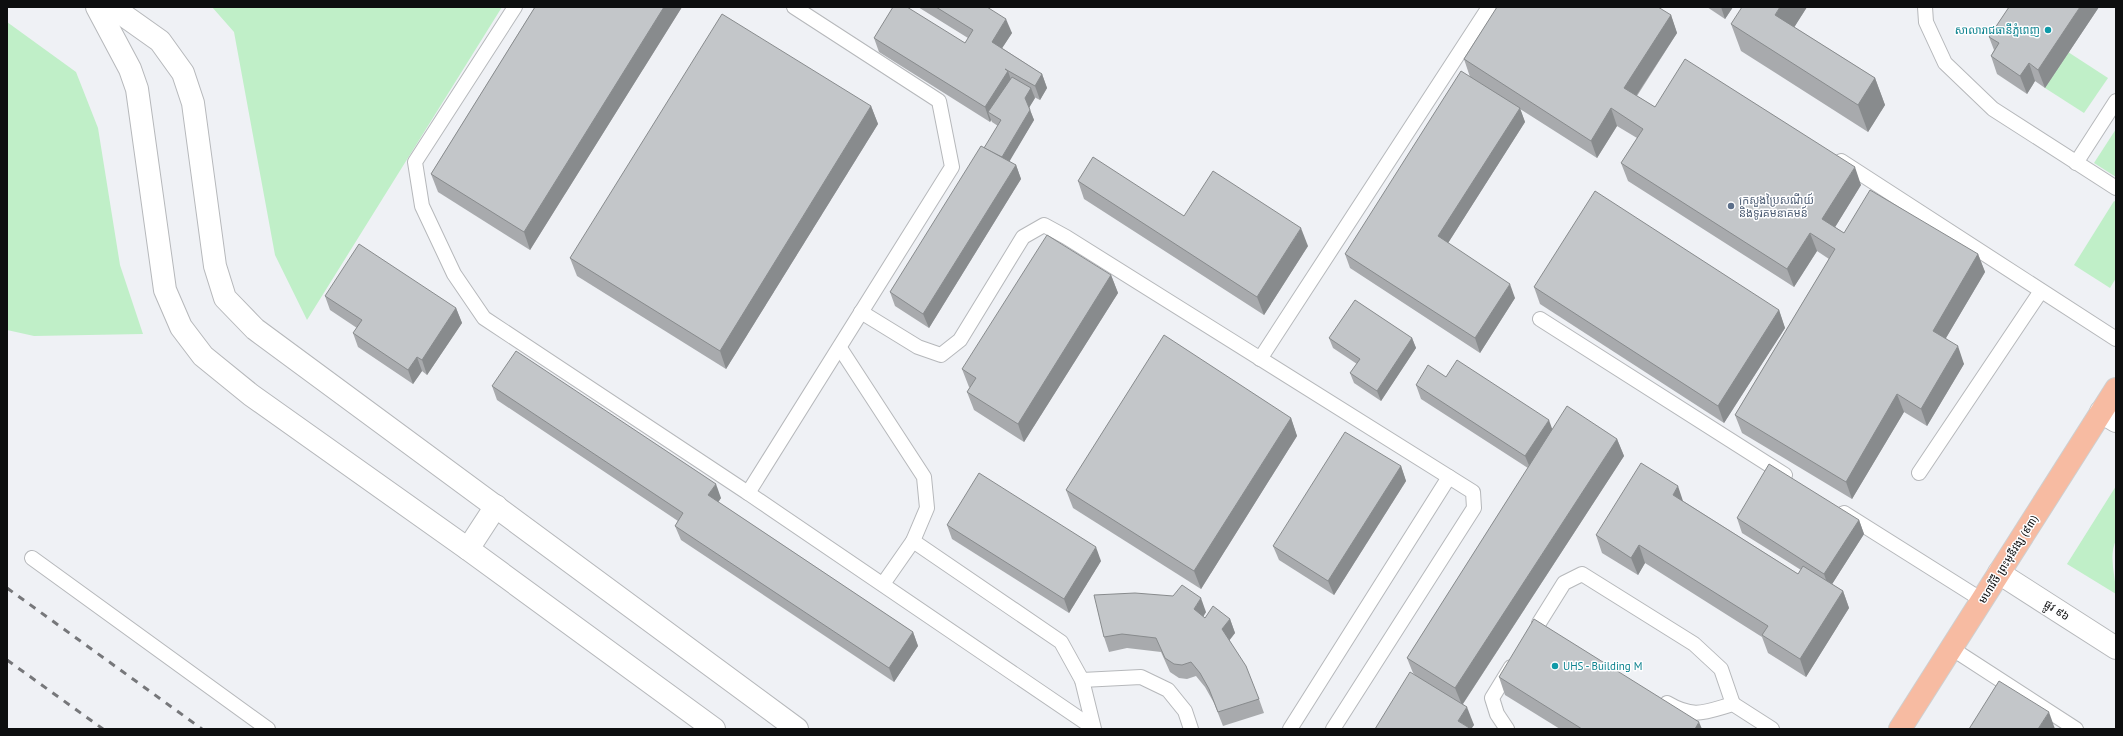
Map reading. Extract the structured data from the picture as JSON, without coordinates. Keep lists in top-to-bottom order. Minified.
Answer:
{"streets":{"highway":["មហាវិថី ព្រះមុនីវង្ស (៩៣)"],"street":["ផ្លូវ ៩៦"]},"crossings":[["មហាវិថី ព្រះមុនីវង្ស (៩៣)","ផ្លូវ ៩៦"]],"places":["សាលារាជធានីភ្នំពេញ","ក្រសួងប្រៃសណីយ៍ និងទូរគមនាគមន៍","UHS - Building M"]}
